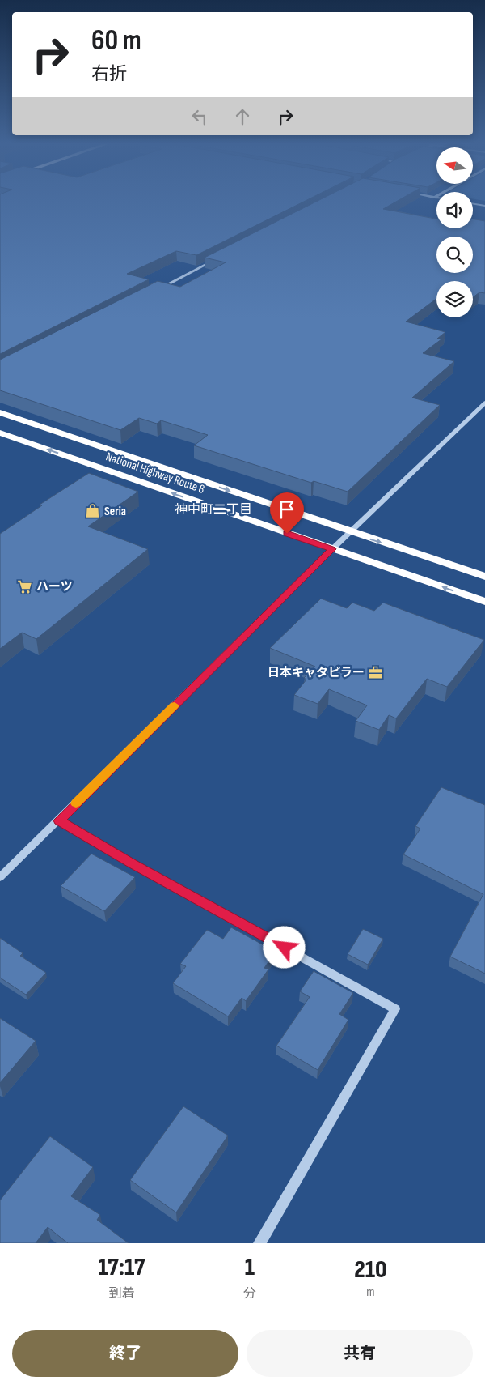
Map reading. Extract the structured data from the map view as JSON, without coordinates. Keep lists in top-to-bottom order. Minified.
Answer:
{"streets":{"highway":["National Highway Route 8"]},"districts":["神中町二丁目"],"places":{"shop":["Seria"],"supermarket":["ハーツ"],"office":["日本キャタピラー"]},"north":"left","page":{"turn":["60 m","右折"],"eta":["17:17","到着","1","分","210","m"],"buttons":["終了","共有"]}}
